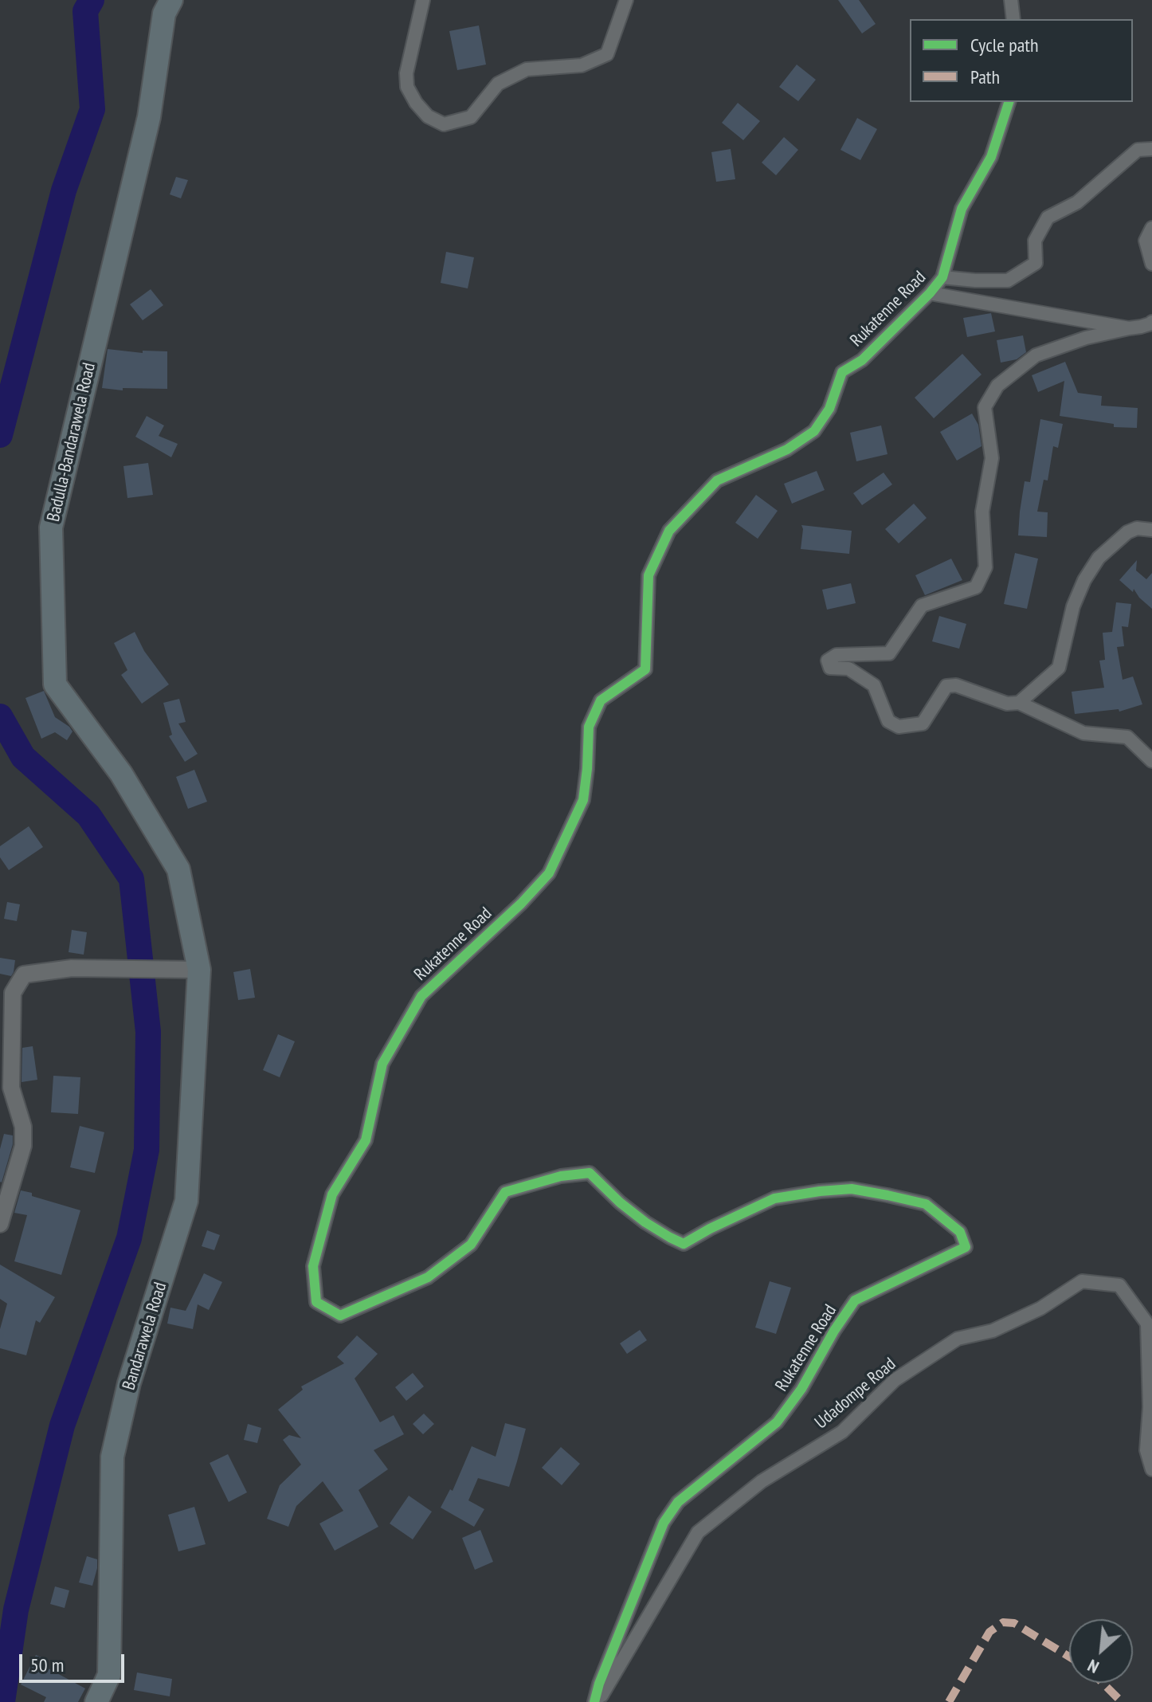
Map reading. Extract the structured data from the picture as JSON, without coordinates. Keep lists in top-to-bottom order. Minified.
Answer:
{"streets":{"highway":["Badulla-Bandarawela Road","Bandarawela Road"],"street":["Rukatenne Road","Udadompe Road"]},"crossings":[["Rukatenne Road","Udadompe Road"],["Badulla-Bandarawela Road","Bandarawela Road"]],"legend":["Cycle path","Path"],"scale_bar":"50 m","north":"bottom left"}
